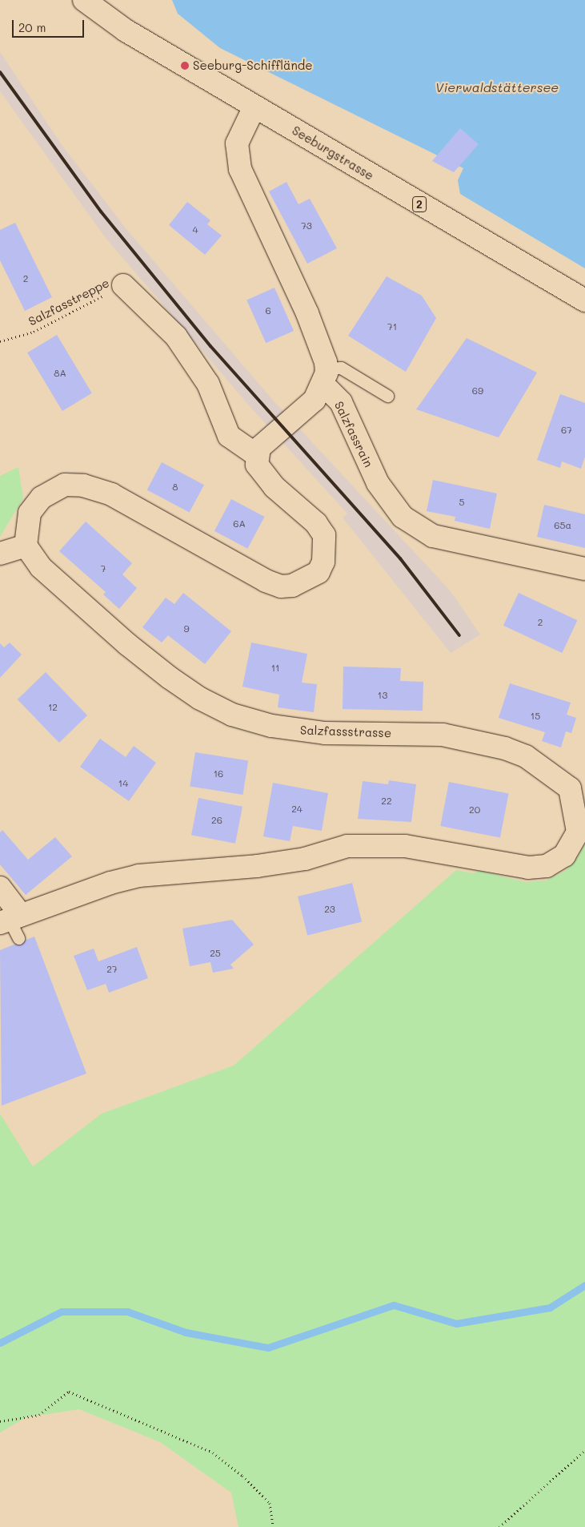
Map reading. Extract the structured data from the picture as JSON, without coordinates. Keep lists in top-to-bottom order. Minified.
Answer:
{"streets":{"street":["Seeburgstrasse","2","Salzfassrain","Salzfassstrasse"],"path":["Salzfasstreppe"]},"crossings":[["Seeburgstrasse","Salzfassrain"]],"water":["Vierwaldstättersee"],"places":["Seeburg-Schifflände"],"house_numbers":["73","4","2","6","71","8A","69","67","8","5","6A","65a","7","2","9","11","13","12","15","16","14","22","24","20","26","23","25","27"],"scale_bar":"20 m"}
